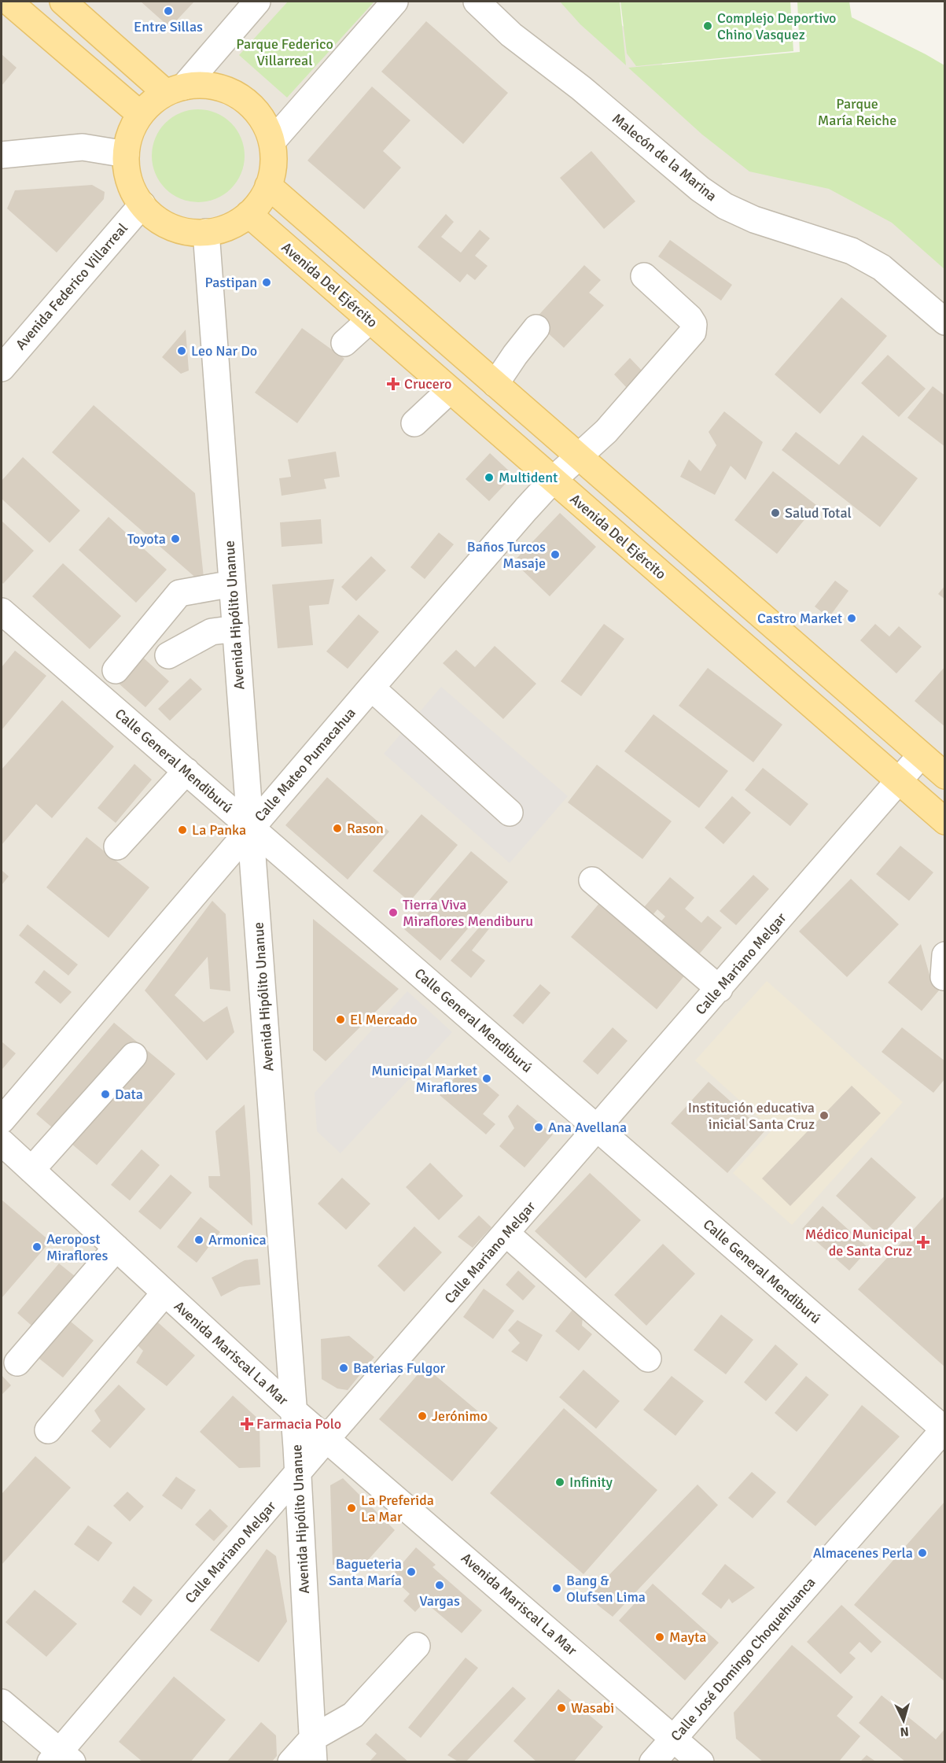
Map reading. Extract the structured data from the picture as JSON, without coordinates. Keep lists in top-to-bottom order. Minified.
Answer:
{"streets":{"main road":["Avenida Del Ejército"],"street":["Malecón de la Marina","Avenida Federico Villarreal","Avenida Hipólito Unanue","Calle General Mendiburú","Calle Mateo Pumacahua","Calle Mariano Melgar","Avenida Mariscal La Mar","Calle José Domingo Choquehuanca"]},"crossings":[["Avenida Del Ejército","Avenida Federico Villarreal"],["Avenida Del Ejército","Avenida Hipólito Unanue"],["Avenida Del Ejército","Calle Mateo Pumacahua"],["Avenida Del Ejército","Calle Mariano Melgar"],["Avenida Federico Villarreal","Avenida Hipólito Unanue"],["Avenida Hipólito Unanue","Calle General Mendiburú"],["Avenida Hipólito Unanue","Calle Mateo Pumacahua"],["Avenida Hipólito Unanue","Calle Mariano Melgar"],["Avenida Hipólito Unanue","Avenida Mariscal La Mar"],["Calle General Mendiburú","Calle Mateo Pumacahua"],["Calle General Mendiburú","Calle Mariano Melgar"],["Calle General Mendiburú","Calle José Domingo Choquehuanca"],["Calle Mariano Melgar","Avenida Mariscal La Mar"],["Avenida Mariscal La Mar","Calle José Domingo Choquehuanca"]],"parks":["Parque Federico Villarreal","Parque María Reiche"],"places":{"other":["Entre Sillas","Complejo Deportivo Chino Vasquez","Pastipan","Leo Nar Do","Multident","Salud Total","Toyota","Baños Turcos Masaje","Castro Market","Rason","La Panka","Tierra Viva Miraflores Mendiburu","El Mercado","Municipal Market Miraflores","Data","Institución educativa inicial Santa Cruz","Ana Avellana","Armonica","Aeropost Miraflores","Baterias Fulgor","Jerónimo","Infinity","La Preferida La Mar","Almacenes Perla","Bagueteria Santa María","Vargas","Bang & Olufsen Lima","Mayta","Wasabi"],"health":["Crucero","Médico Municipal de Santa Cruz","Farmacia Polo"]},"north":"bottom"}
